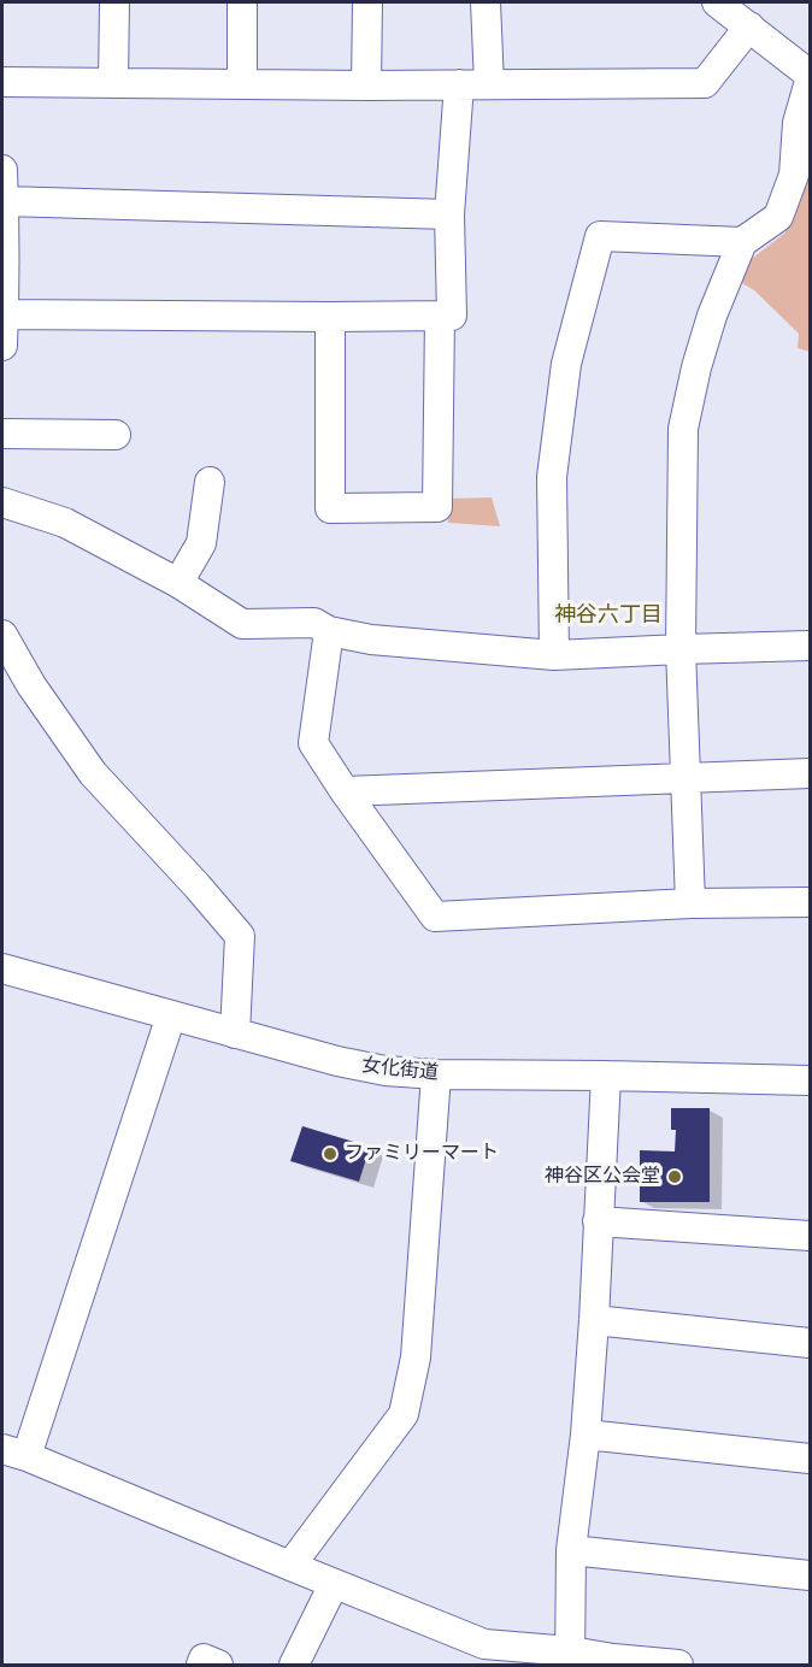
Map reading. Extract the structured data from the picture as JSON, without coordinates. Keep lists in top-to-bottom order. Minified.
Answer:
{"streets":{"street":["女化街道"]},"districts":["神谷六丁目"],"places":["ファミリーマート","神谷区公会堂"]}
